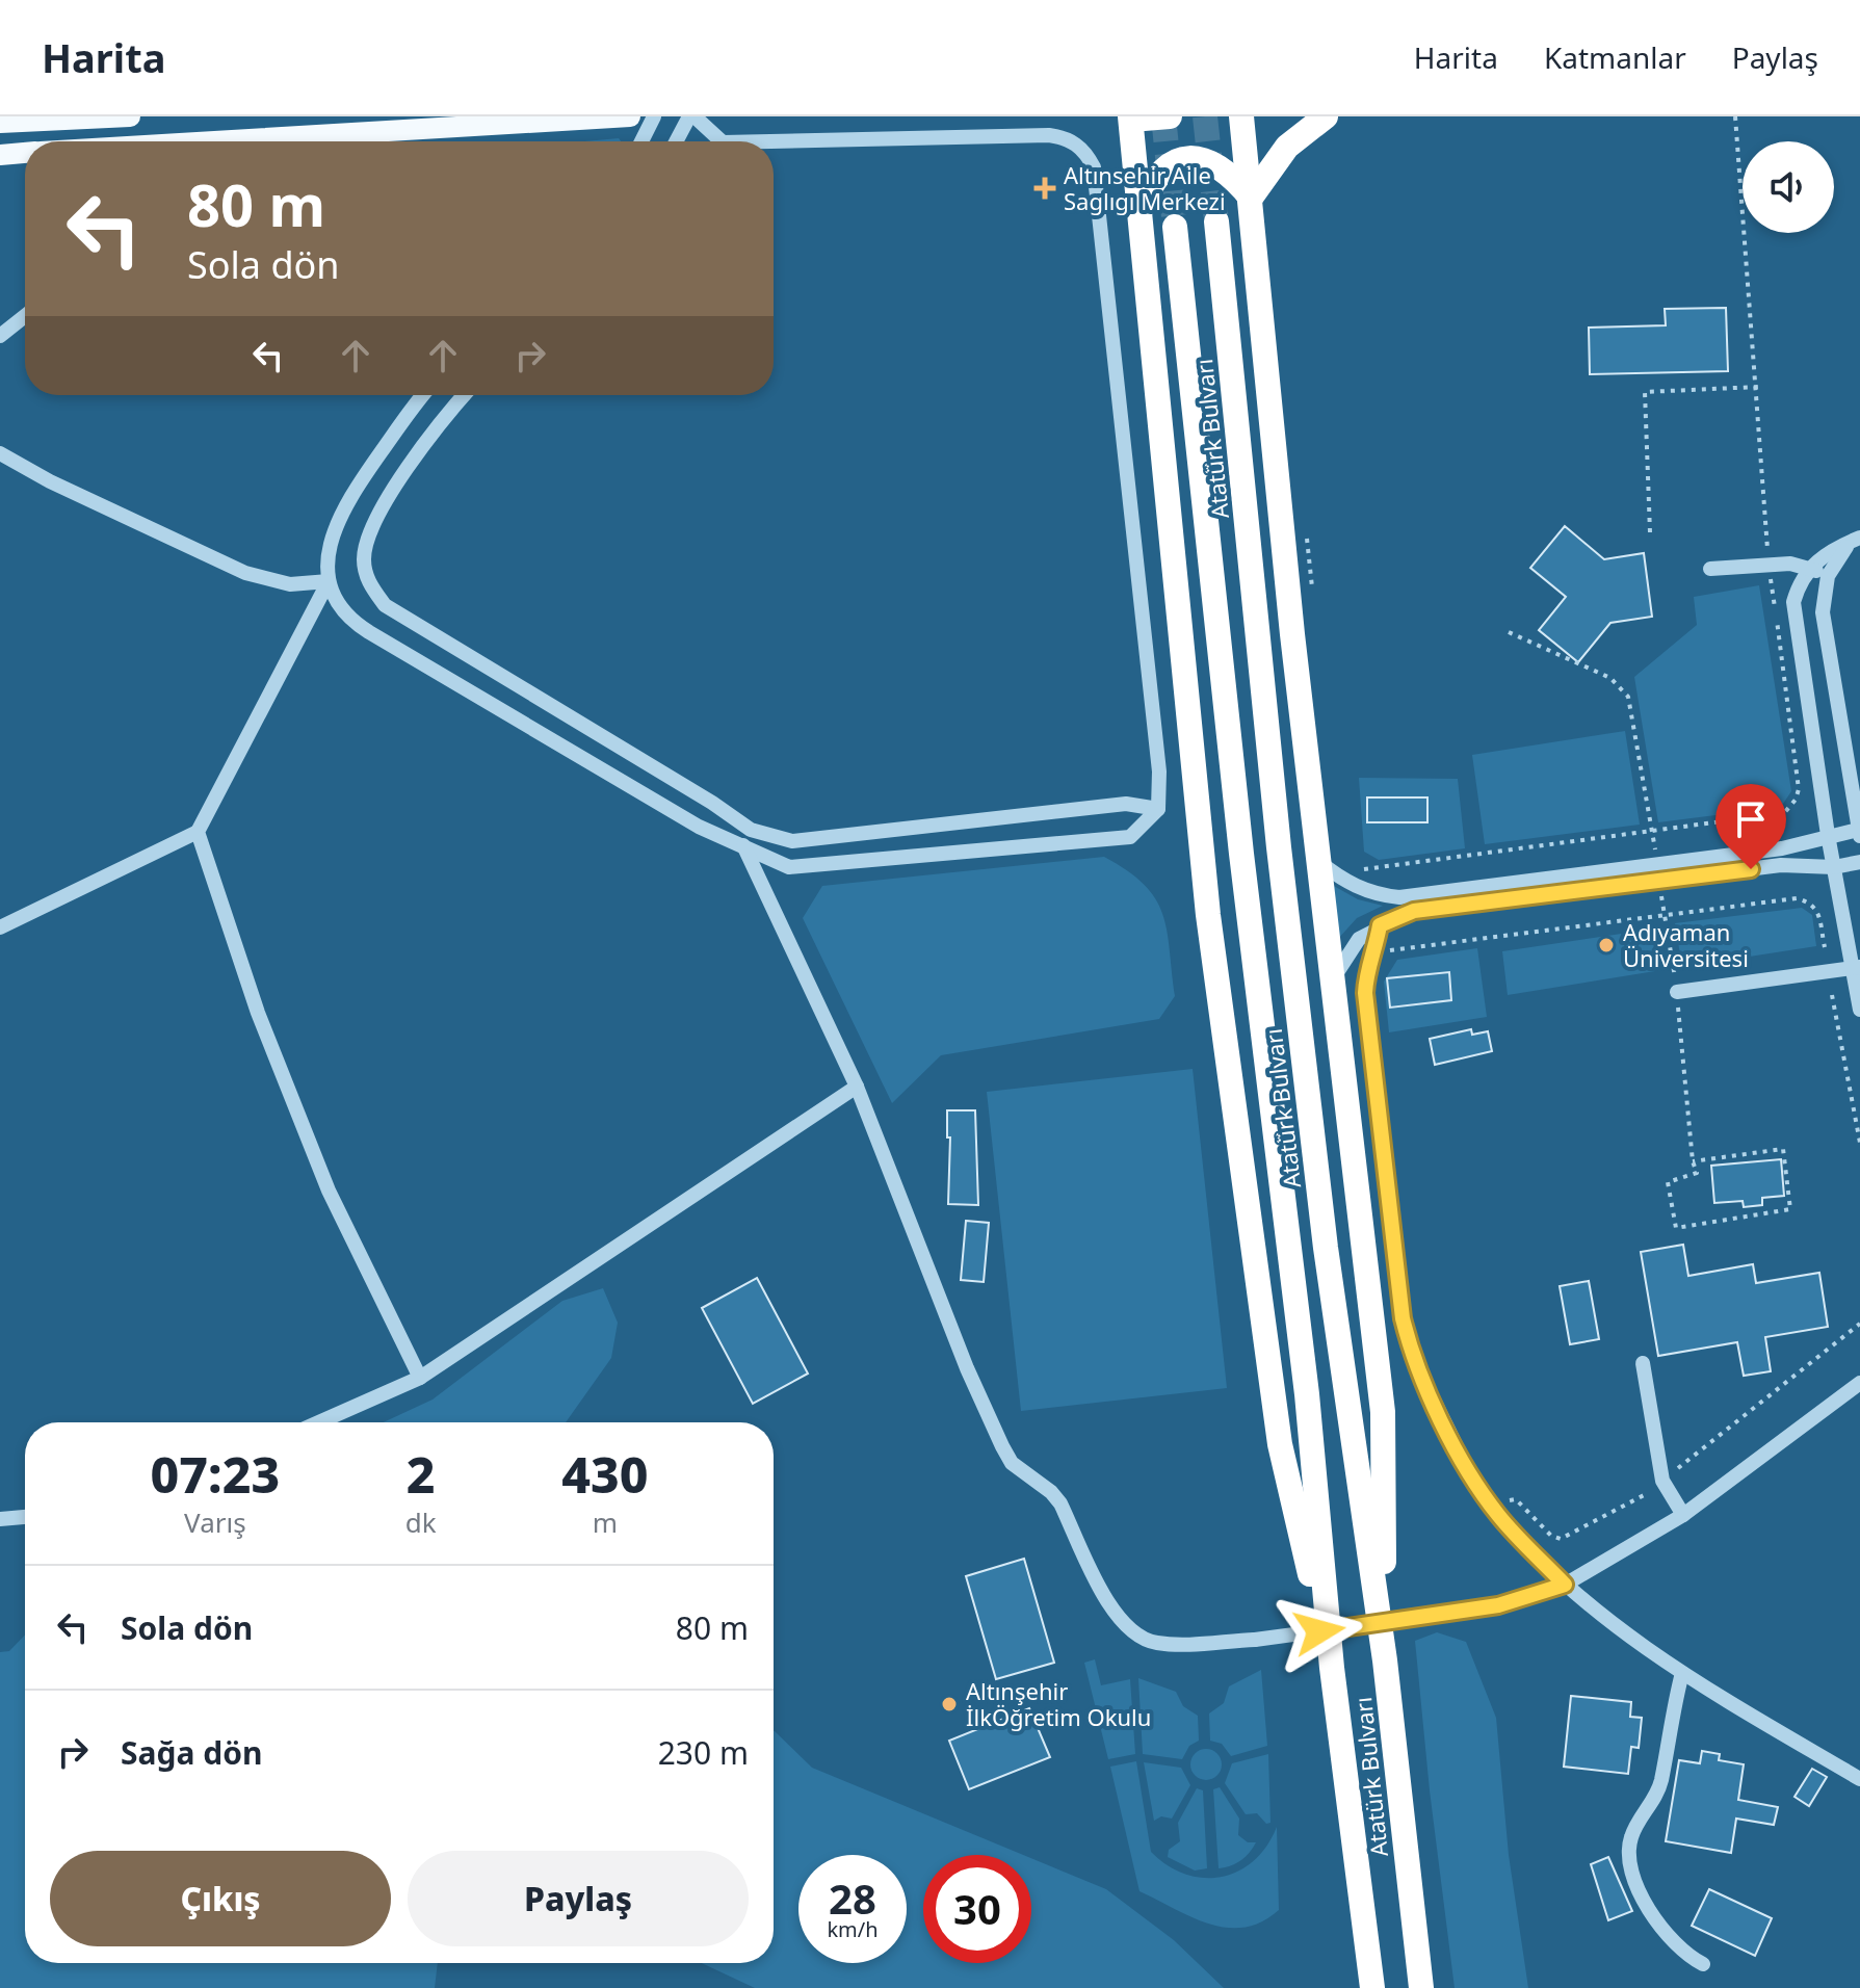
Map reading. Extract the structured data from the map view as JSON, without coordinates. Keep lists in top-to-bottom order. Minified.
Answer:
{"streets":{"highway":["Atatürk Bulvarı"]},"places":{"health":["Altınsehir Aile Saglıgı Merkezi"],"other":["Adıyaman Üniversitesi","Altınşehir İlkÖğretim Okulu"]},"page":{"header":"Harita","nav":["Harita","Katmanlar","Paylaş"],"turn":["80 m","Sola dön"],"eta":["07:23","Varış","2","dk","430","m"],"list":[{"name":"Sola dön","value":"80 m"},{"name":"Sağa dön","value":"230 m"}],"buttons":["Çıkış","Paylaş"],"speed":"28 km/h","limit":"30"}}
